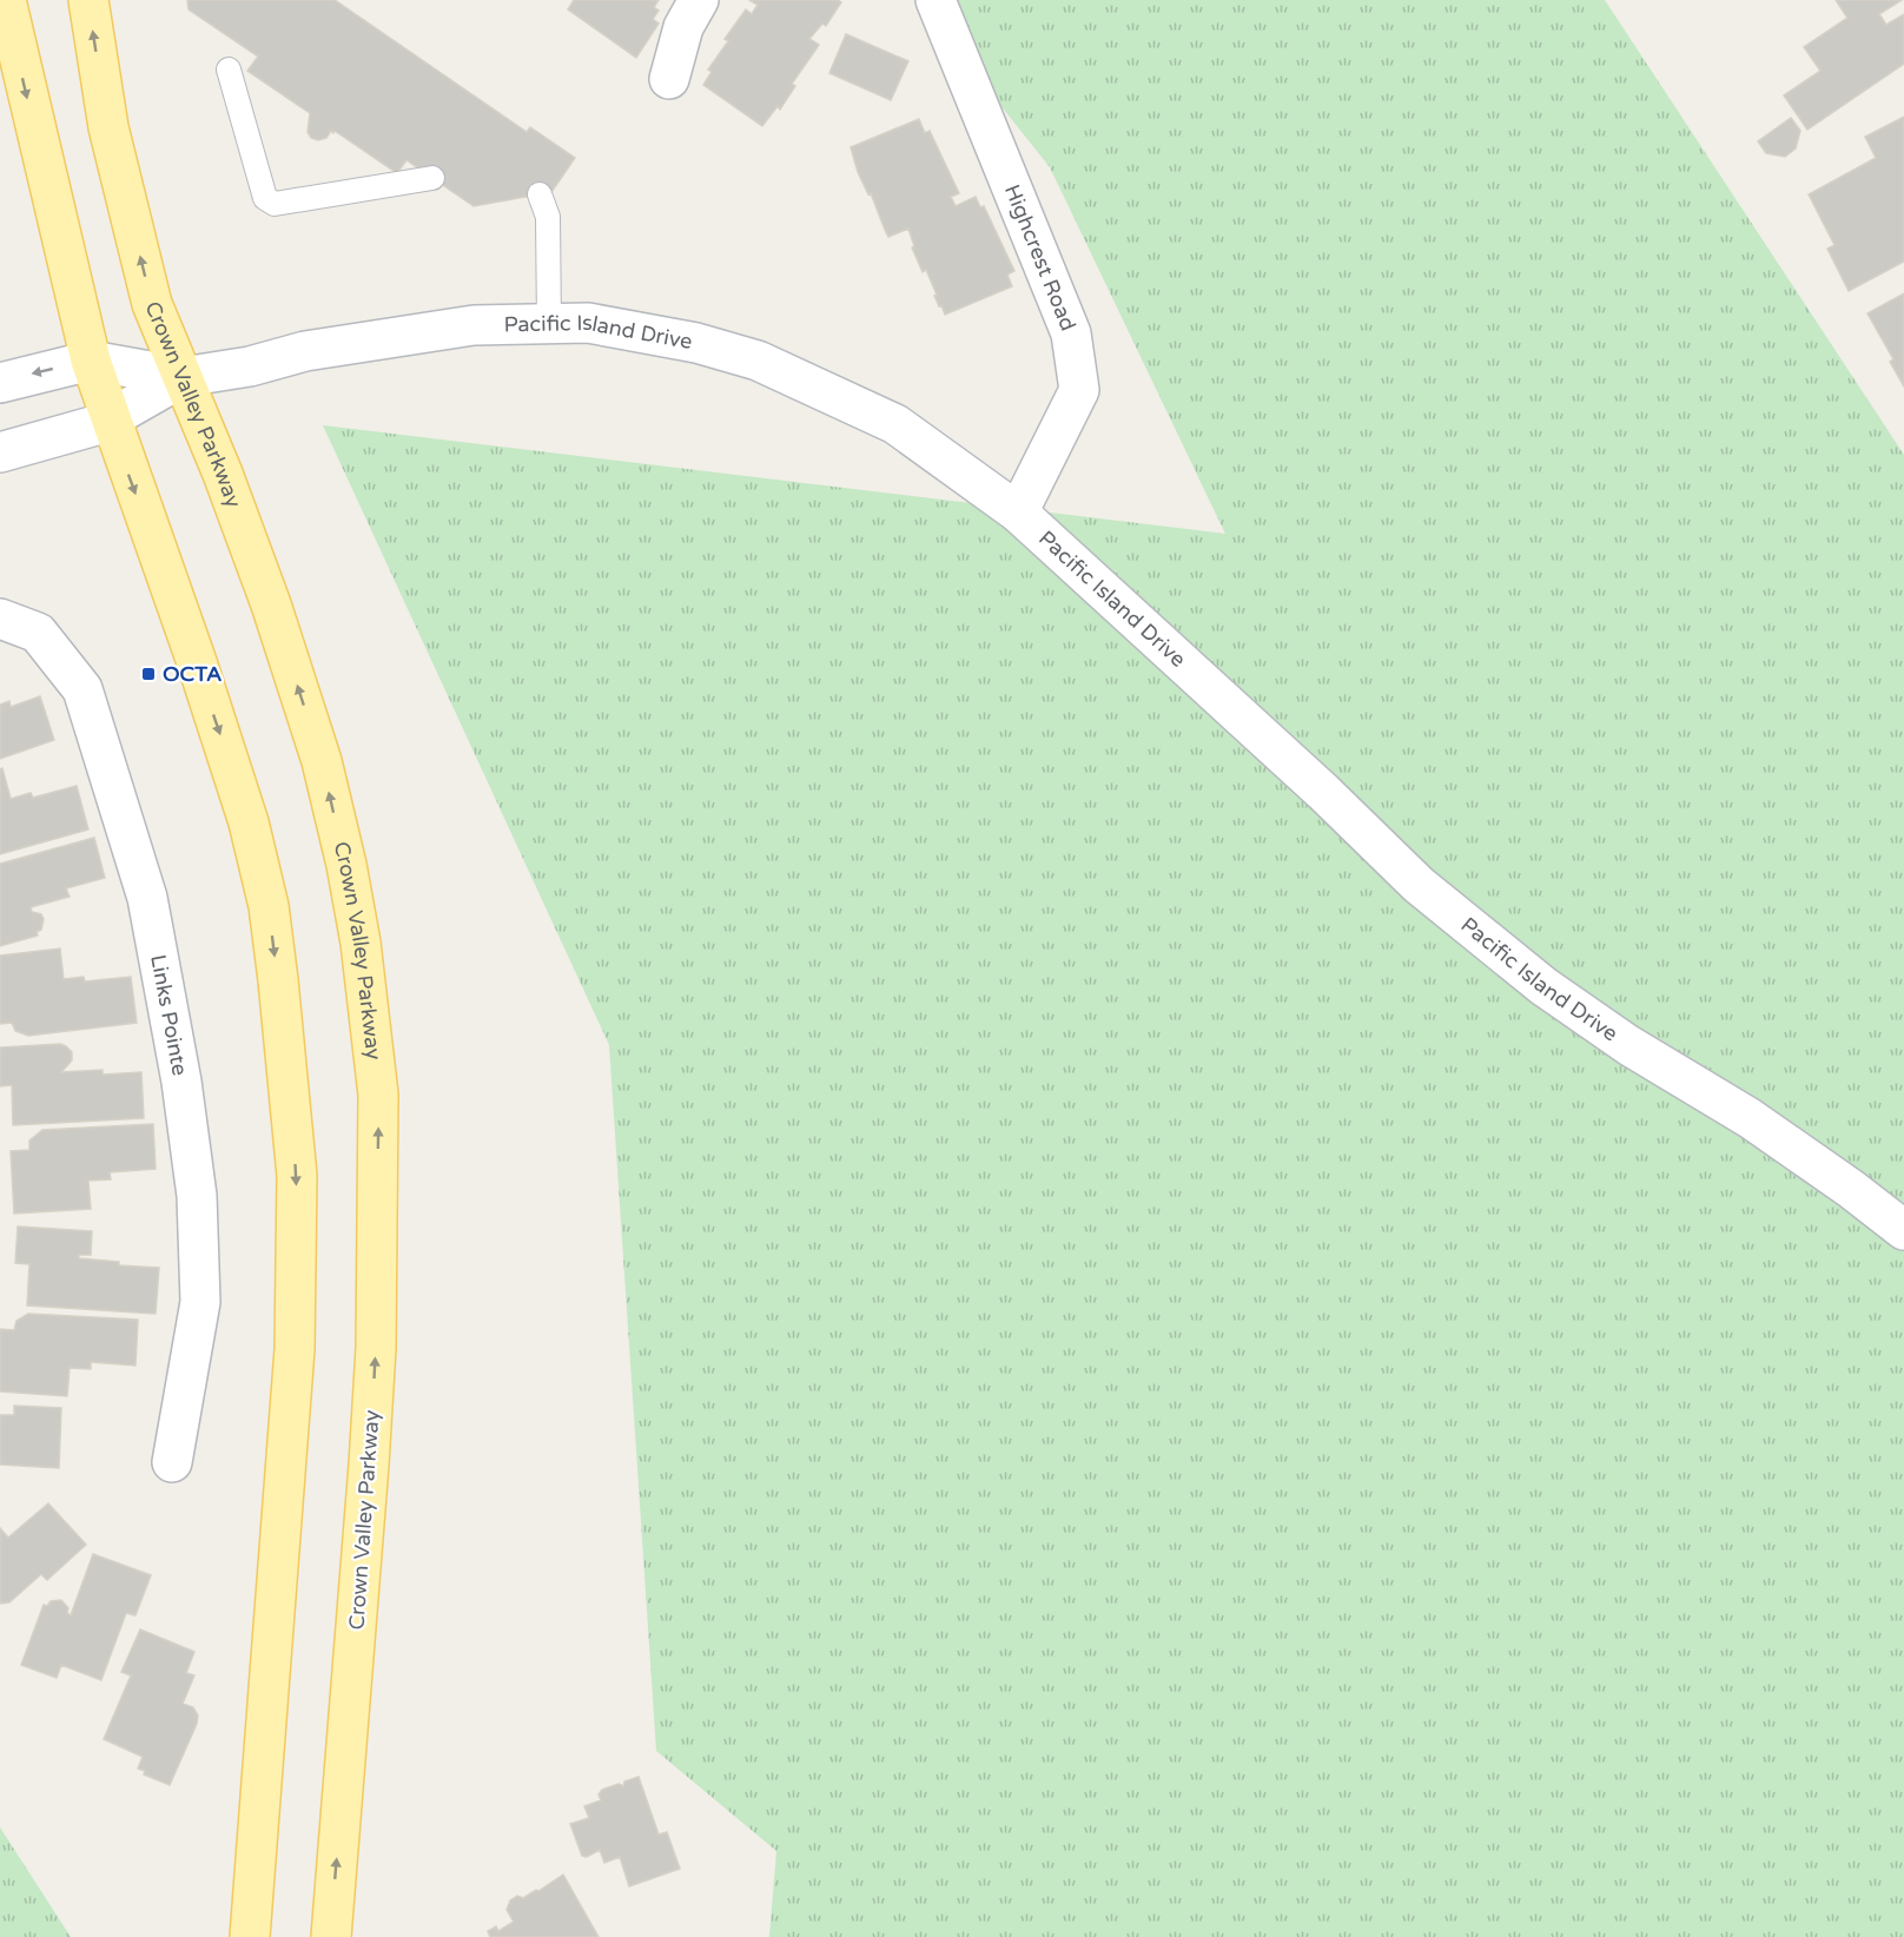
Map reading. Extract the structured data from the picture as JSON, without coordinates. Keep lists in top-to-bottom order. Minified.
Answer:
{"streets":{"main road":["Highcrest Road","Pacific Island Drive","Crown Valley Parkway","Links Pointe"]},"crossings":[["Highcrest Road","Pacific Island Drive"],["Pacific Island Drive","Crown Valley Parkway"]],"places":{"transit":["OCTA"]}}
